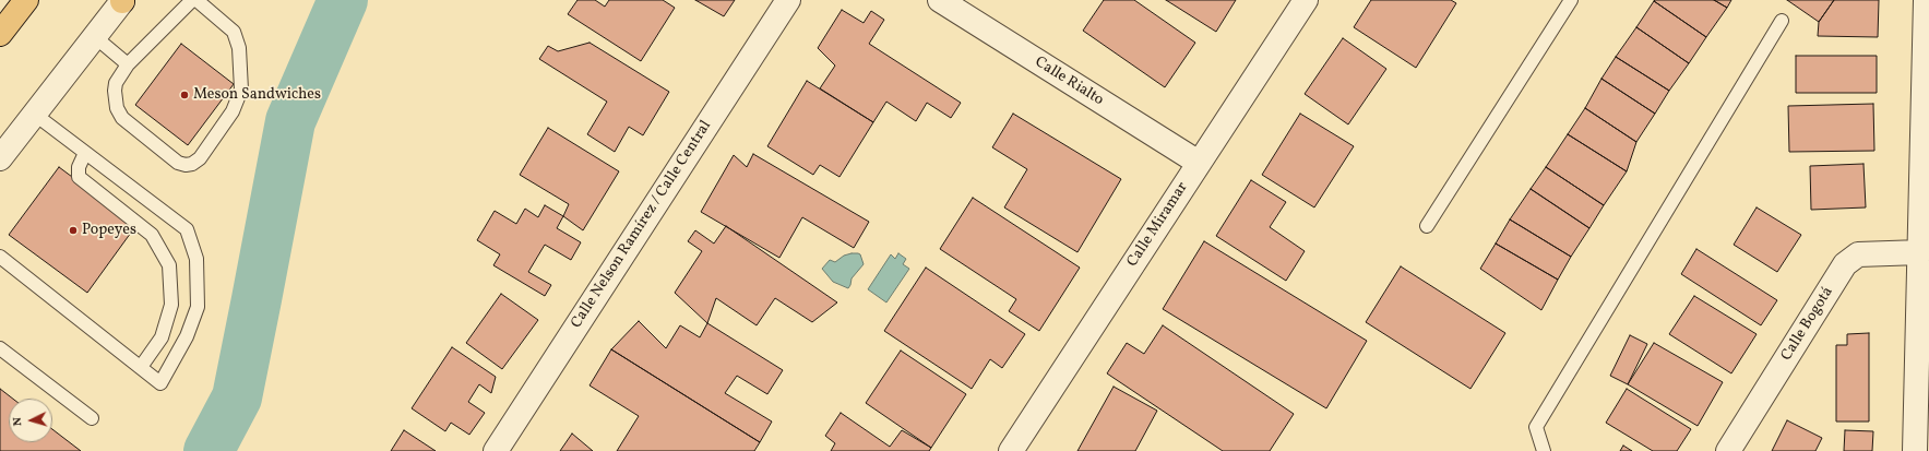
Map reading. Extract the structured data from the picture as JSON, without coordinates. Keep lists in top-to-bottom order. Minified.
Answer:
{"streets":{"street":["Calle Rialto","Calle Nelson Ramírez / Calle Central","Calle Miramar","Calle Bogotá"]},"crossings":[["Calle Rialto","Calle Miramar"]],"places":["Meson Sandwiches","Popeyes"],"north":"left"}
